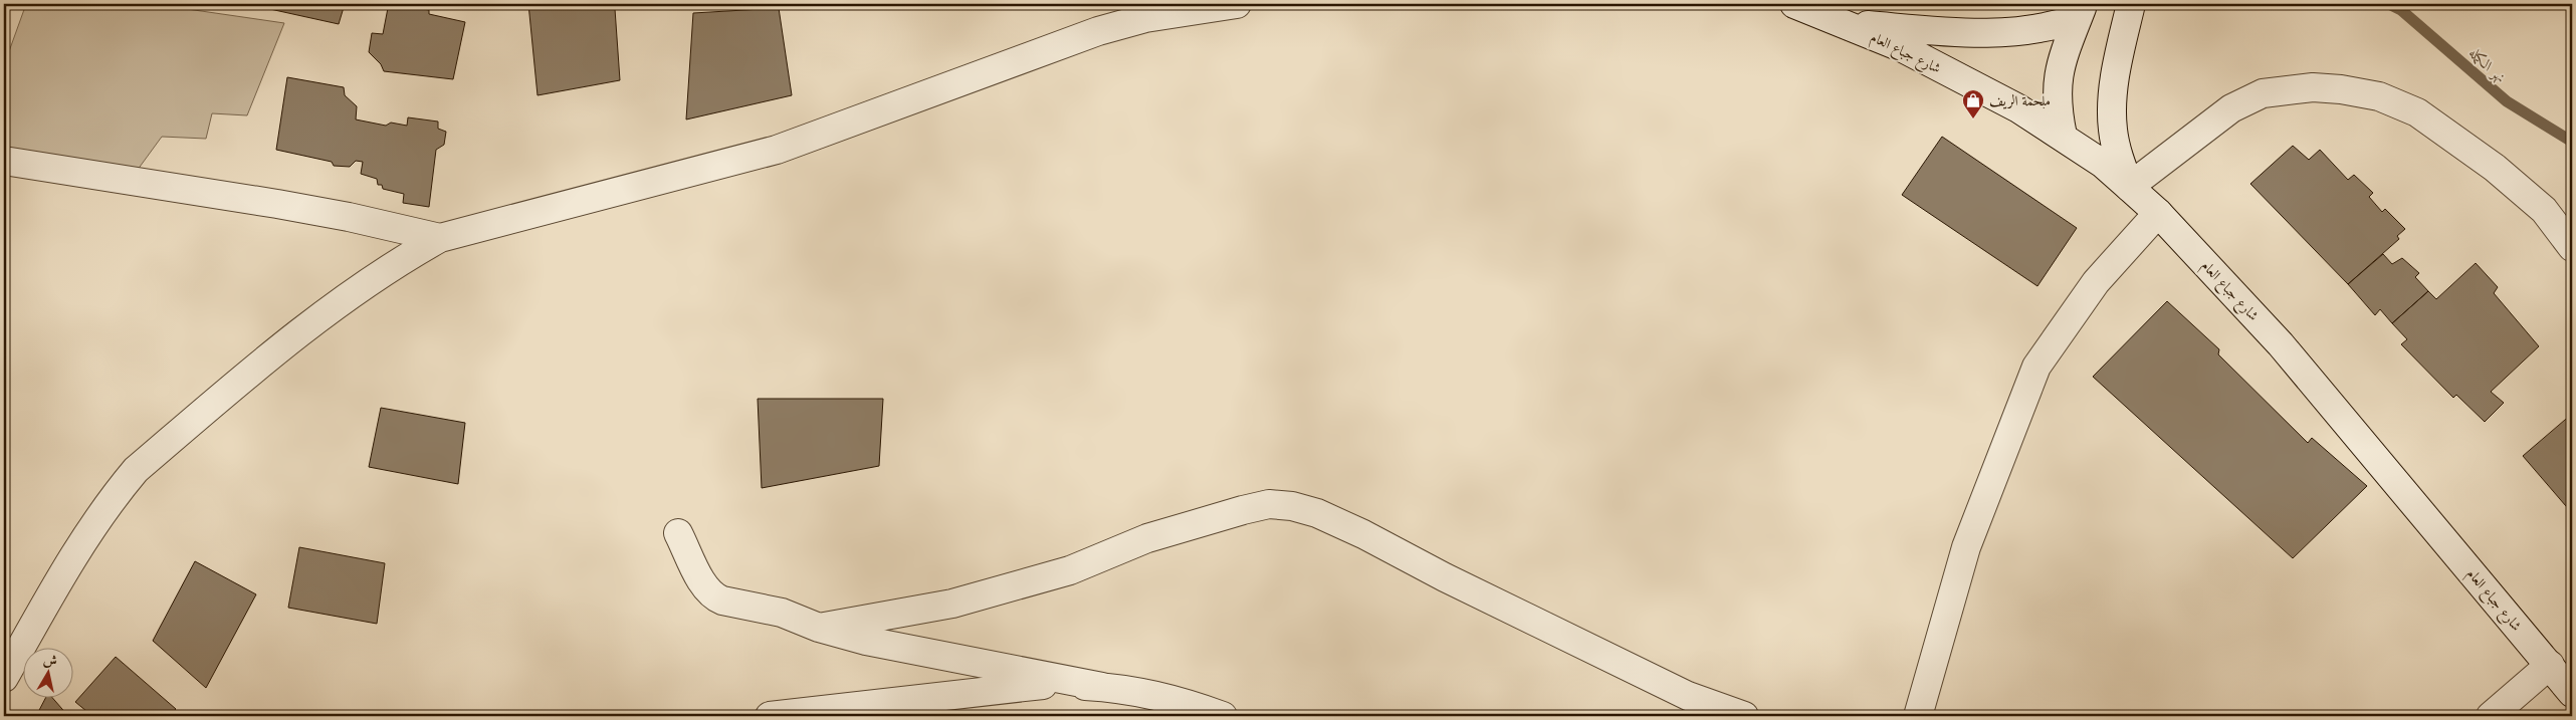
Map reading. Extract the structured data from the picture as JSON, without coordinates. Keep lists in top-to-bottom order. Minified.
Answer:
{"streets":{"street":["شارع جباع العام"]},"water":["نهر الكمله"],"places":{"shop":["ملحمة الريف"]},"north":"top"}
